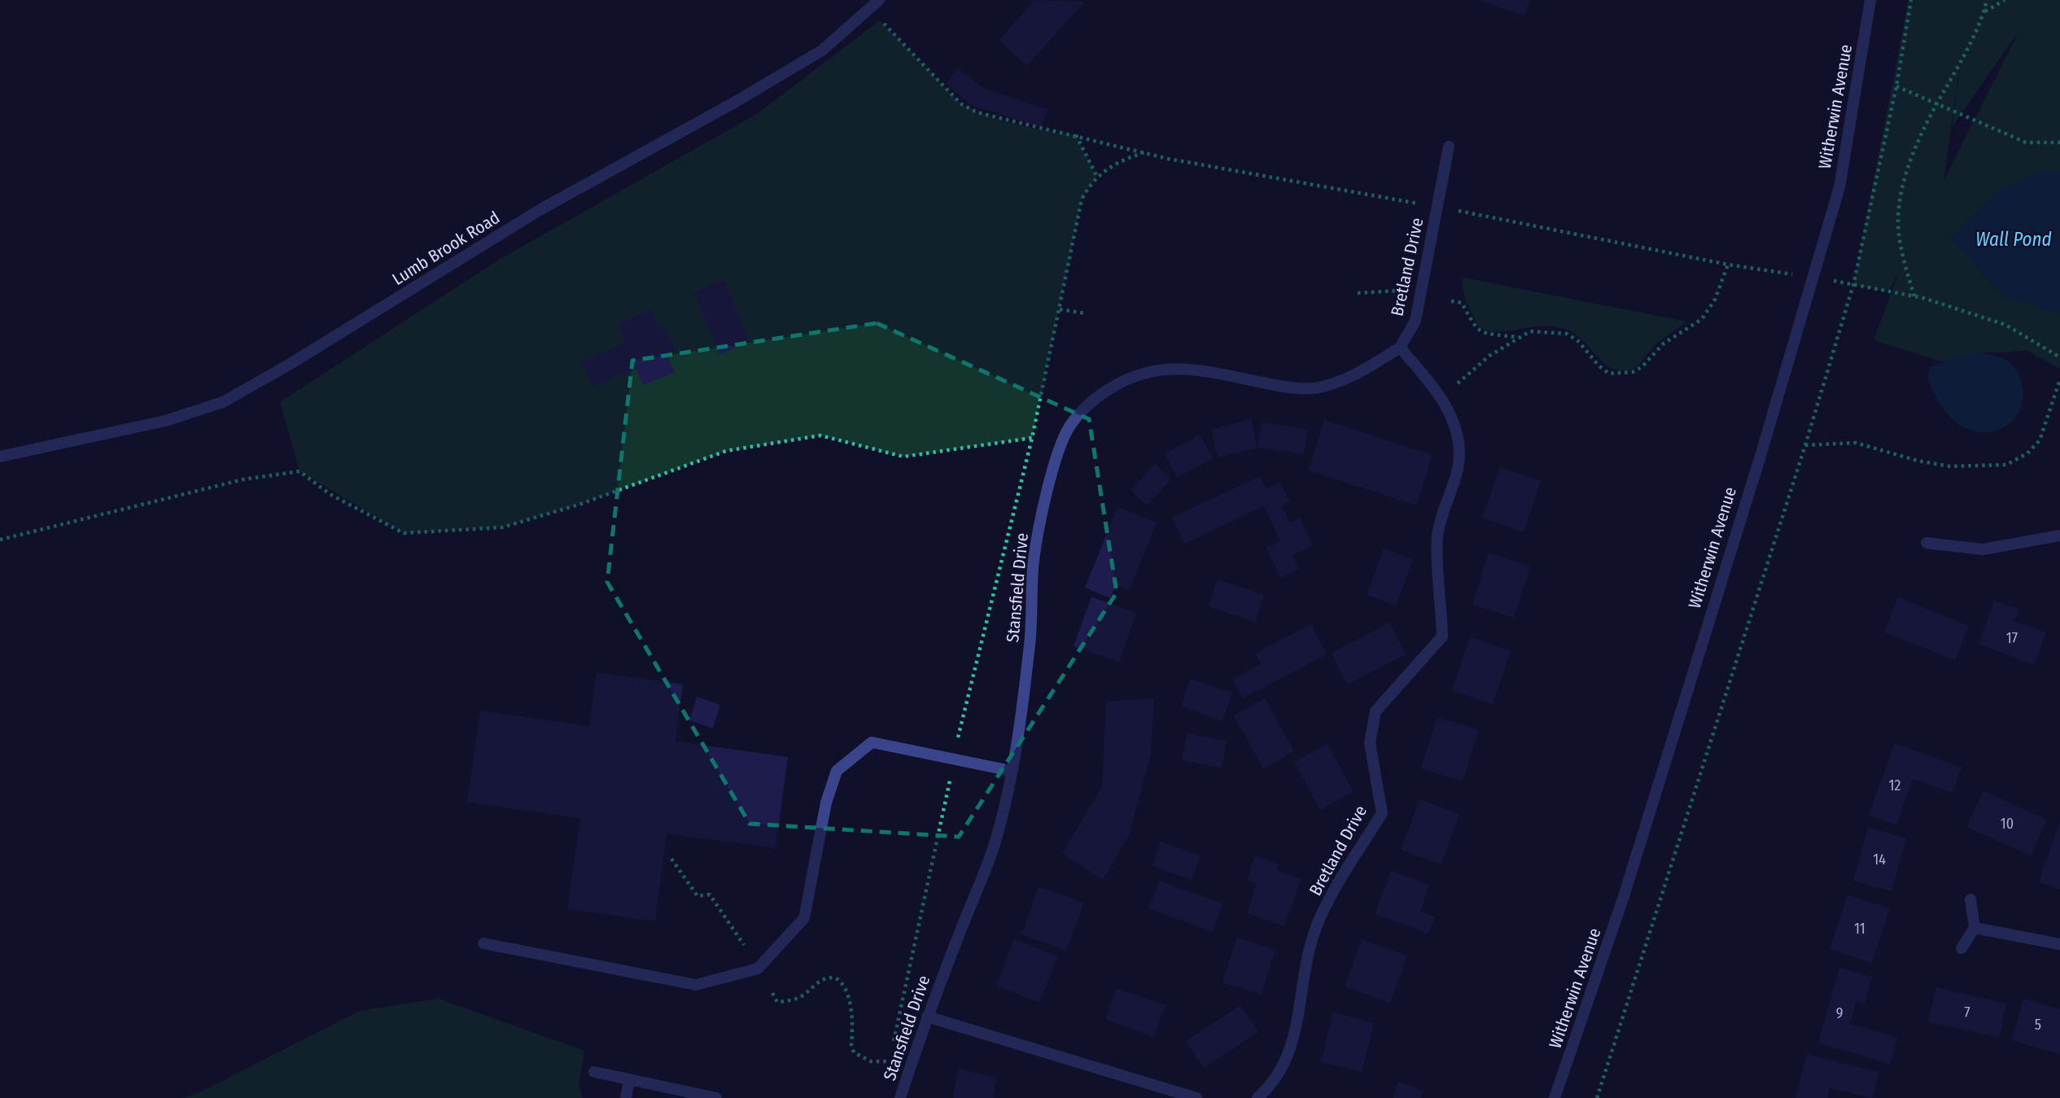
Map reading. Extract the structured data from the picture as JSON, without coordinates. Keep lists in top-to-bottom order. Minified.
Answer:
{"streets":{"street":["Witherwin Avenue","Lumb Brook Road","Bretland Drive","Stansfield Drive"]},"crossings":[["Bretland Drive","Stansfield Drive"]],"water":["Wall Pond"],"house_numbers":["17","12","10","14","11","7","9","5"]}
